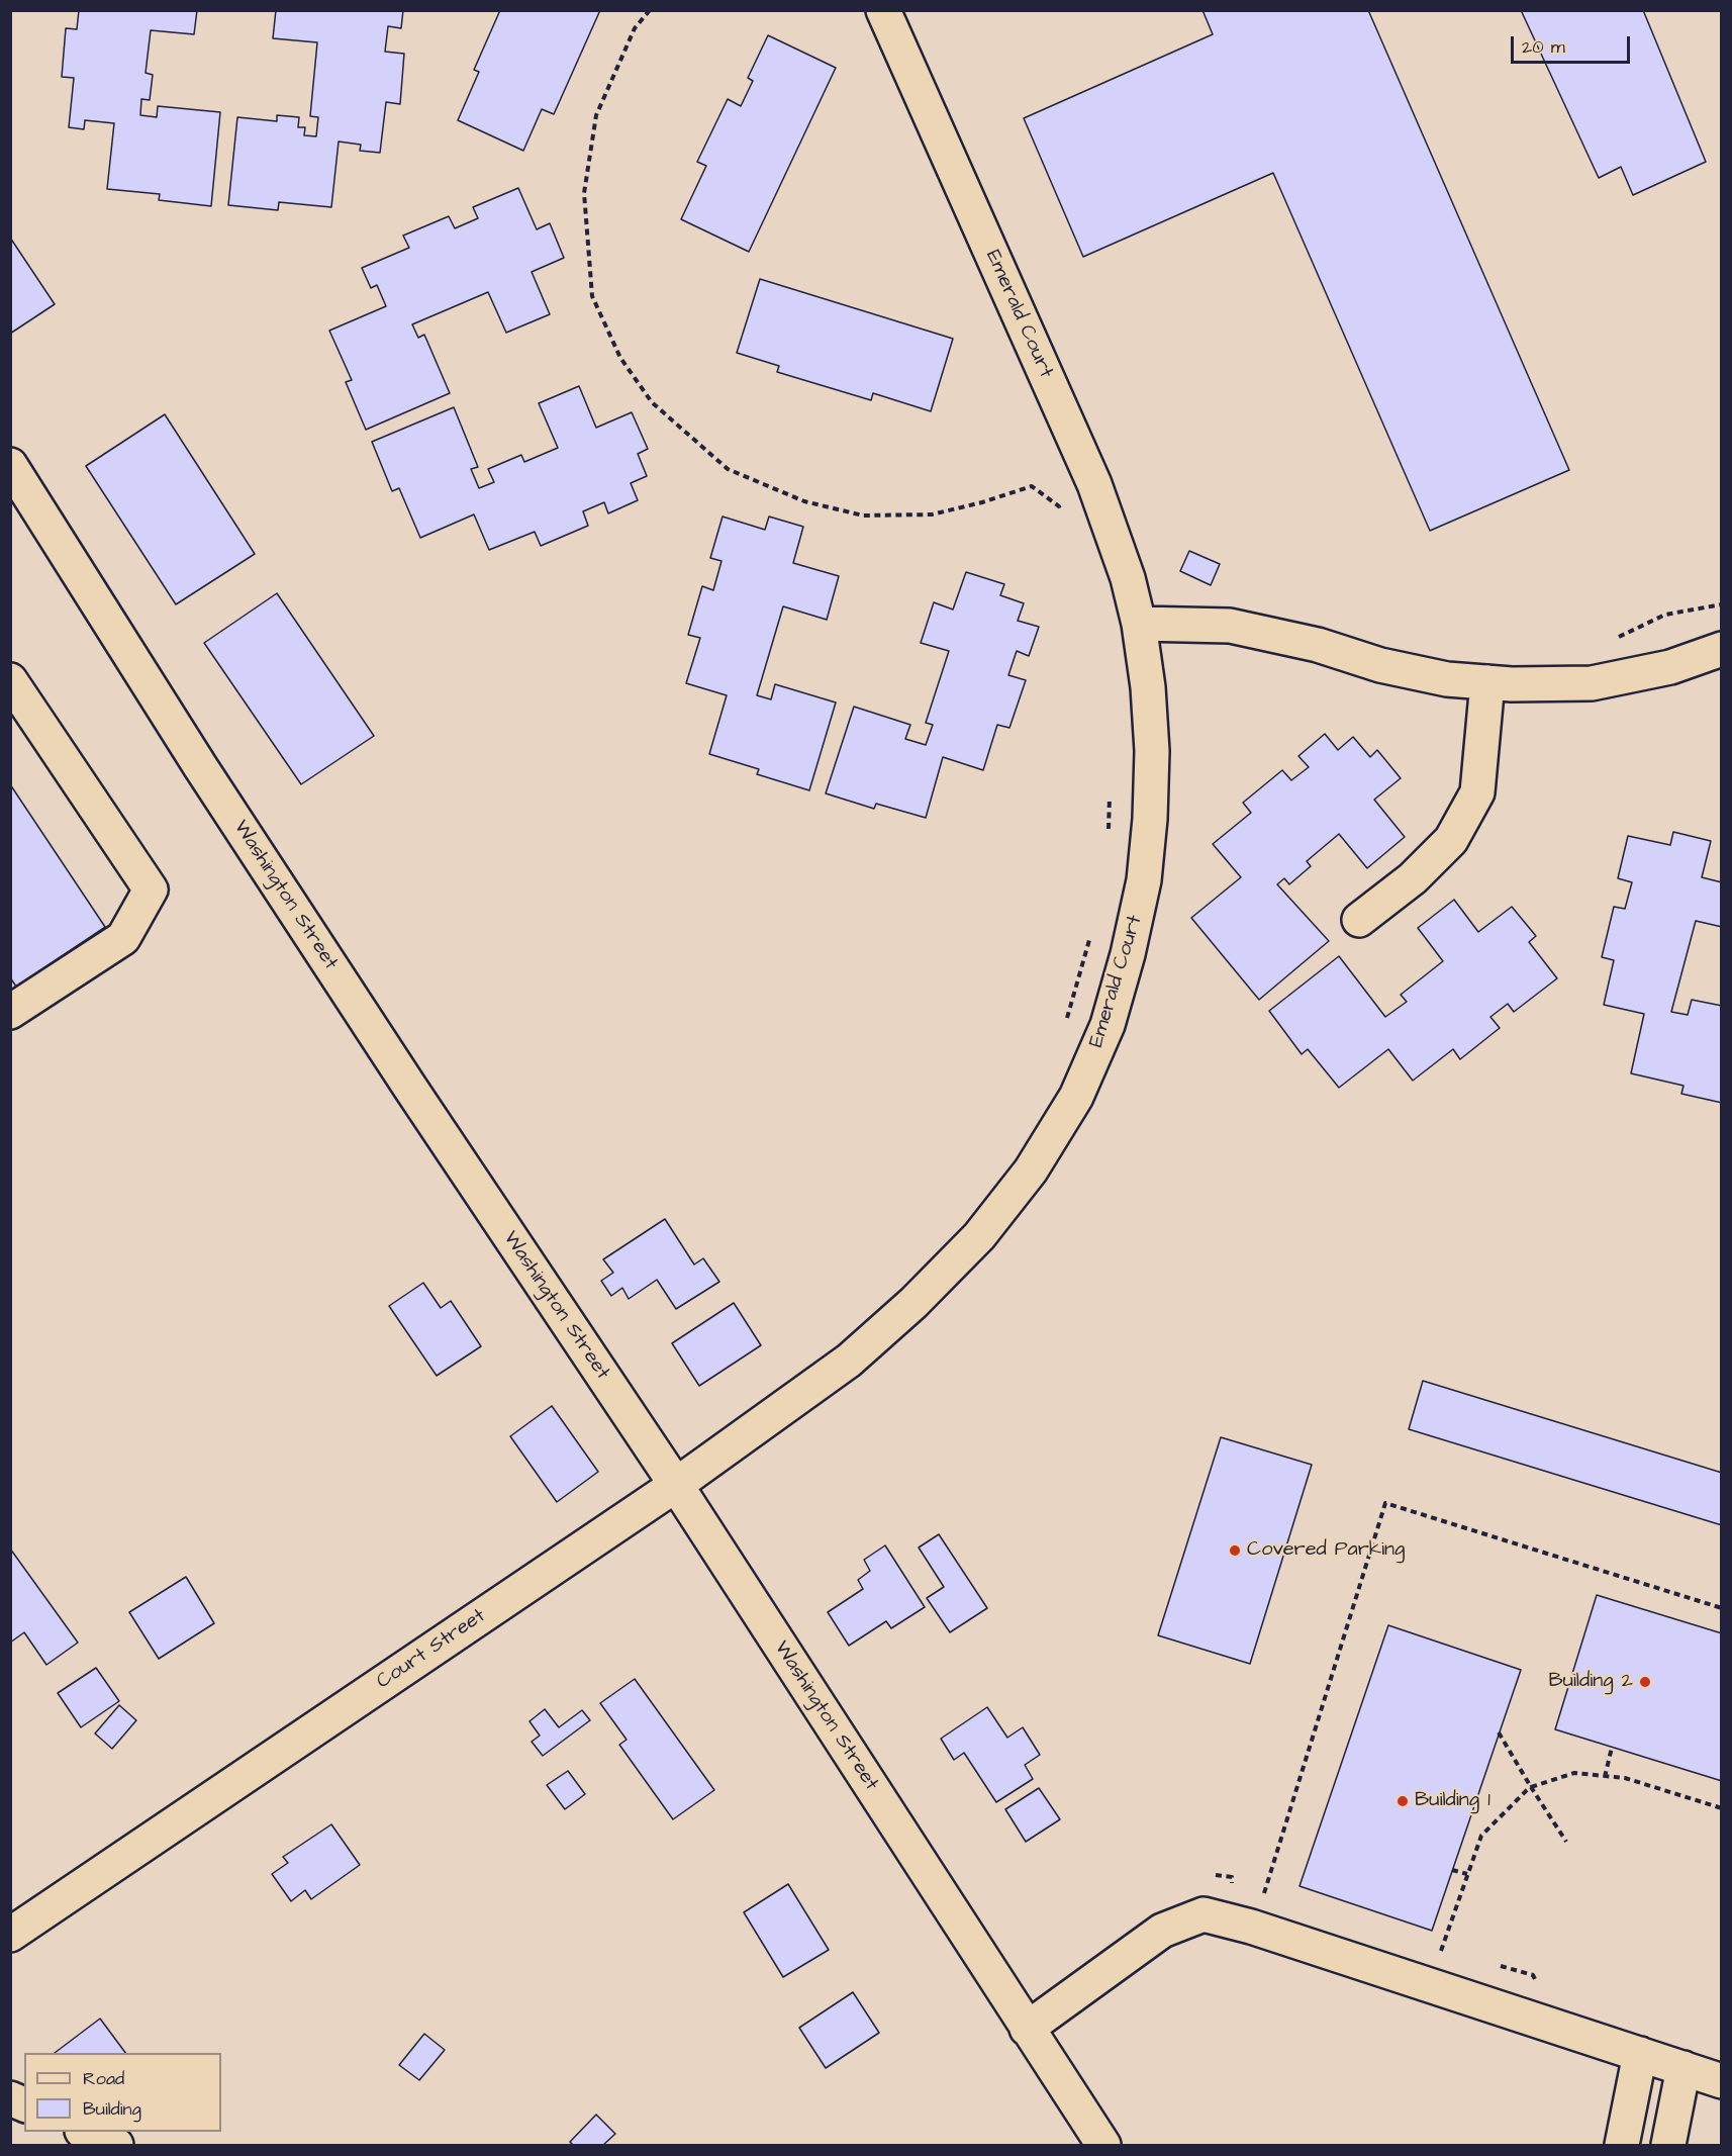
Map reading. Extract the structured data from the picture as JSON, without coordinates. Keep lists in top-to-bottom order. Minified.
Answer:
{"streets":{"street":["Emerald Court","Washington Street","Court Street"]},"crossings":[["Emerald Court","Court Street"],["Washington Street","Court Street"]],"places":["Covered Parking","Building 2","Building 1"],"legend":["Road","Building"],"scale_bar":"20 m"}
